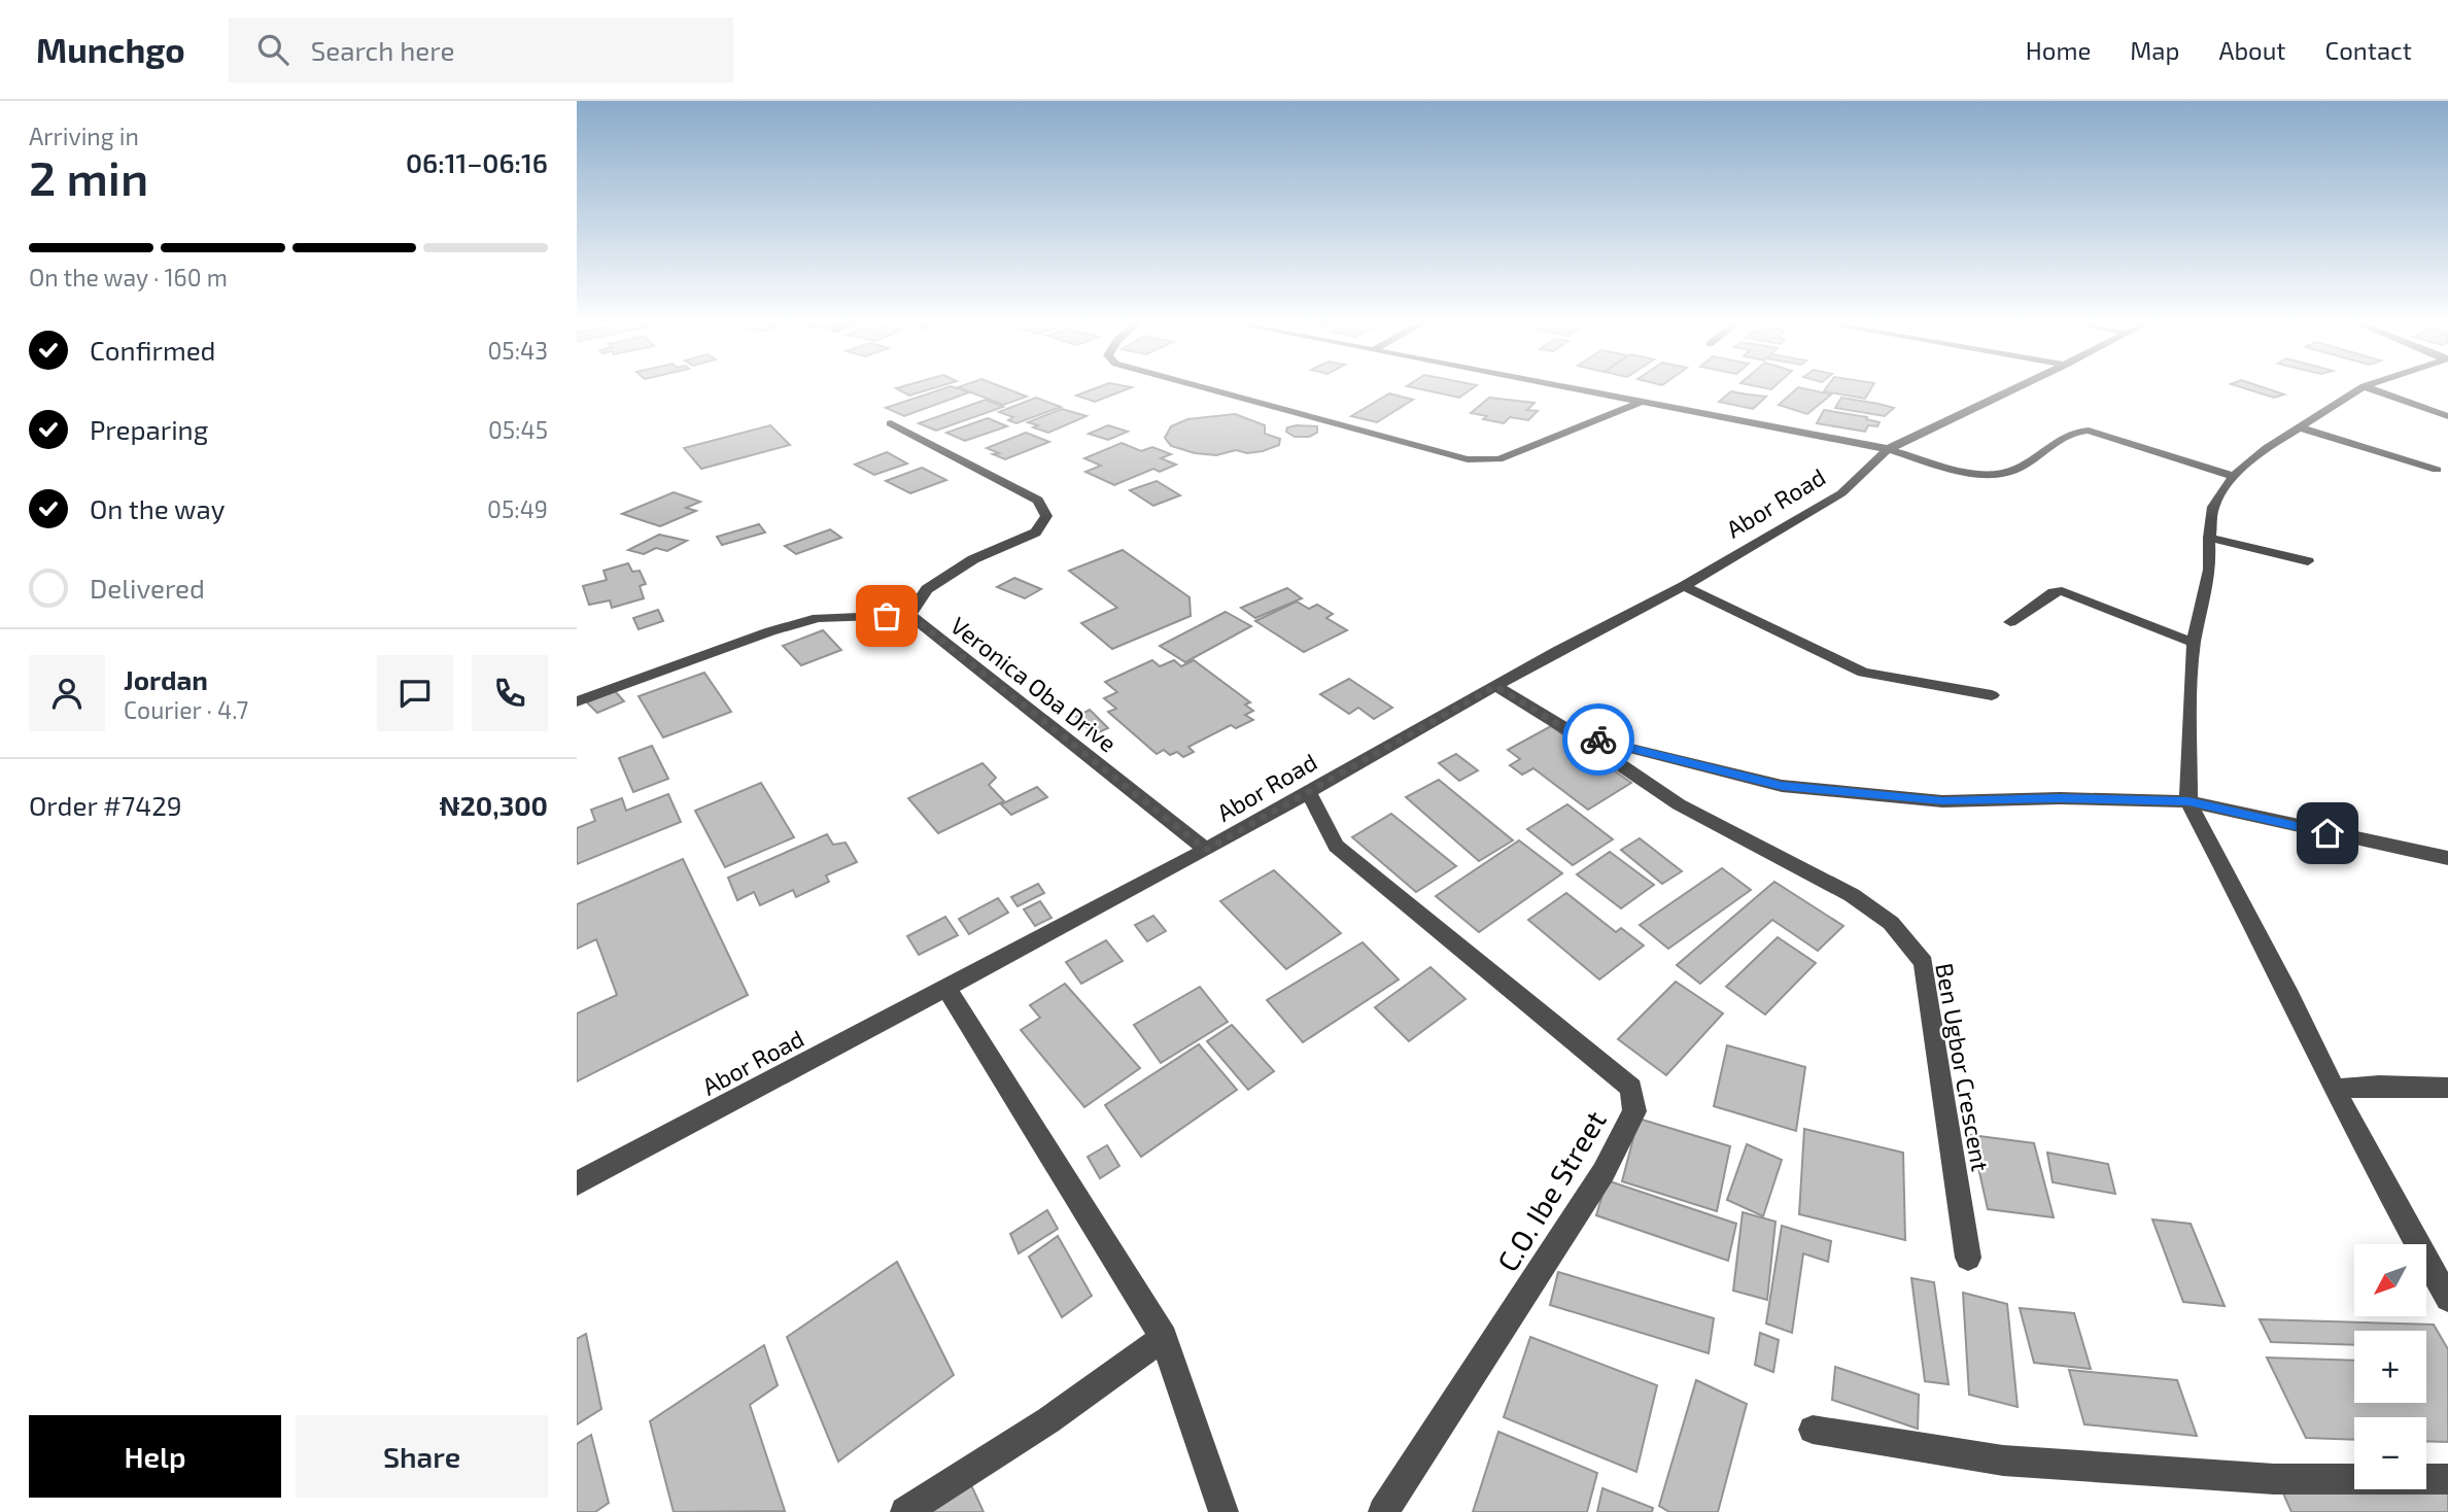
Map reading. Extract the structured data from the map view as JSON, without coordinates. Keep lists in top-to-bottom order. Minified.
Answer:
{"streets":{"street":["Abor Road","Veronica Oba Drive","Ben Ugbor Crescent","C.O. Ibe Street"]},"crossings":[["Abor Road","Veronica Oba Drive"],["Abor Road","Ben Ugbor Crescent"],["Abor Road","C.O. Ibe Street"]],"north":"bottom left","page":{"header":"Munchgo","search":"Search here","nav":["Home","Map","About","Contact"],"heading":["2 min","Arriving in","06:11–06:16"],"panel":["Jordan","Courier · 4.7","Order #7429","₦20,300"],"bar":"On the way · 160 m","list":[["Confirmed","05:43"],["Preparing","05:45"],["On the way","05:49"],"Delivered"],"map_buttons":["+","−"],"buttons":["Help","Share"]}}
